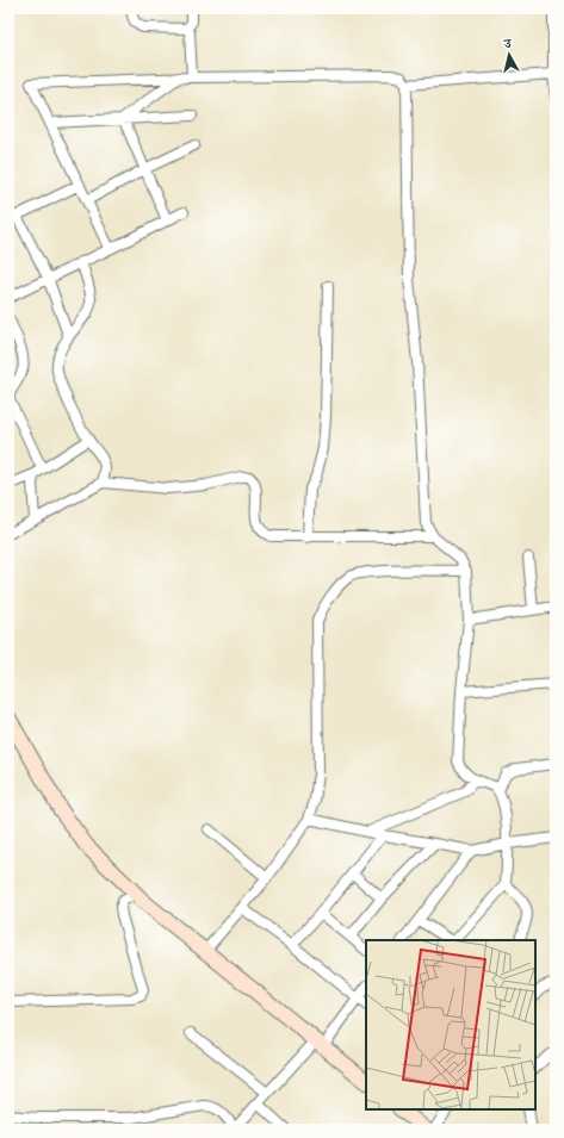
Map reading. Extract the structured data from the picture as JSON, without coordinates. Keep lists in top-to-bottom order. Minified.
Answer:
{"north":"top"}
